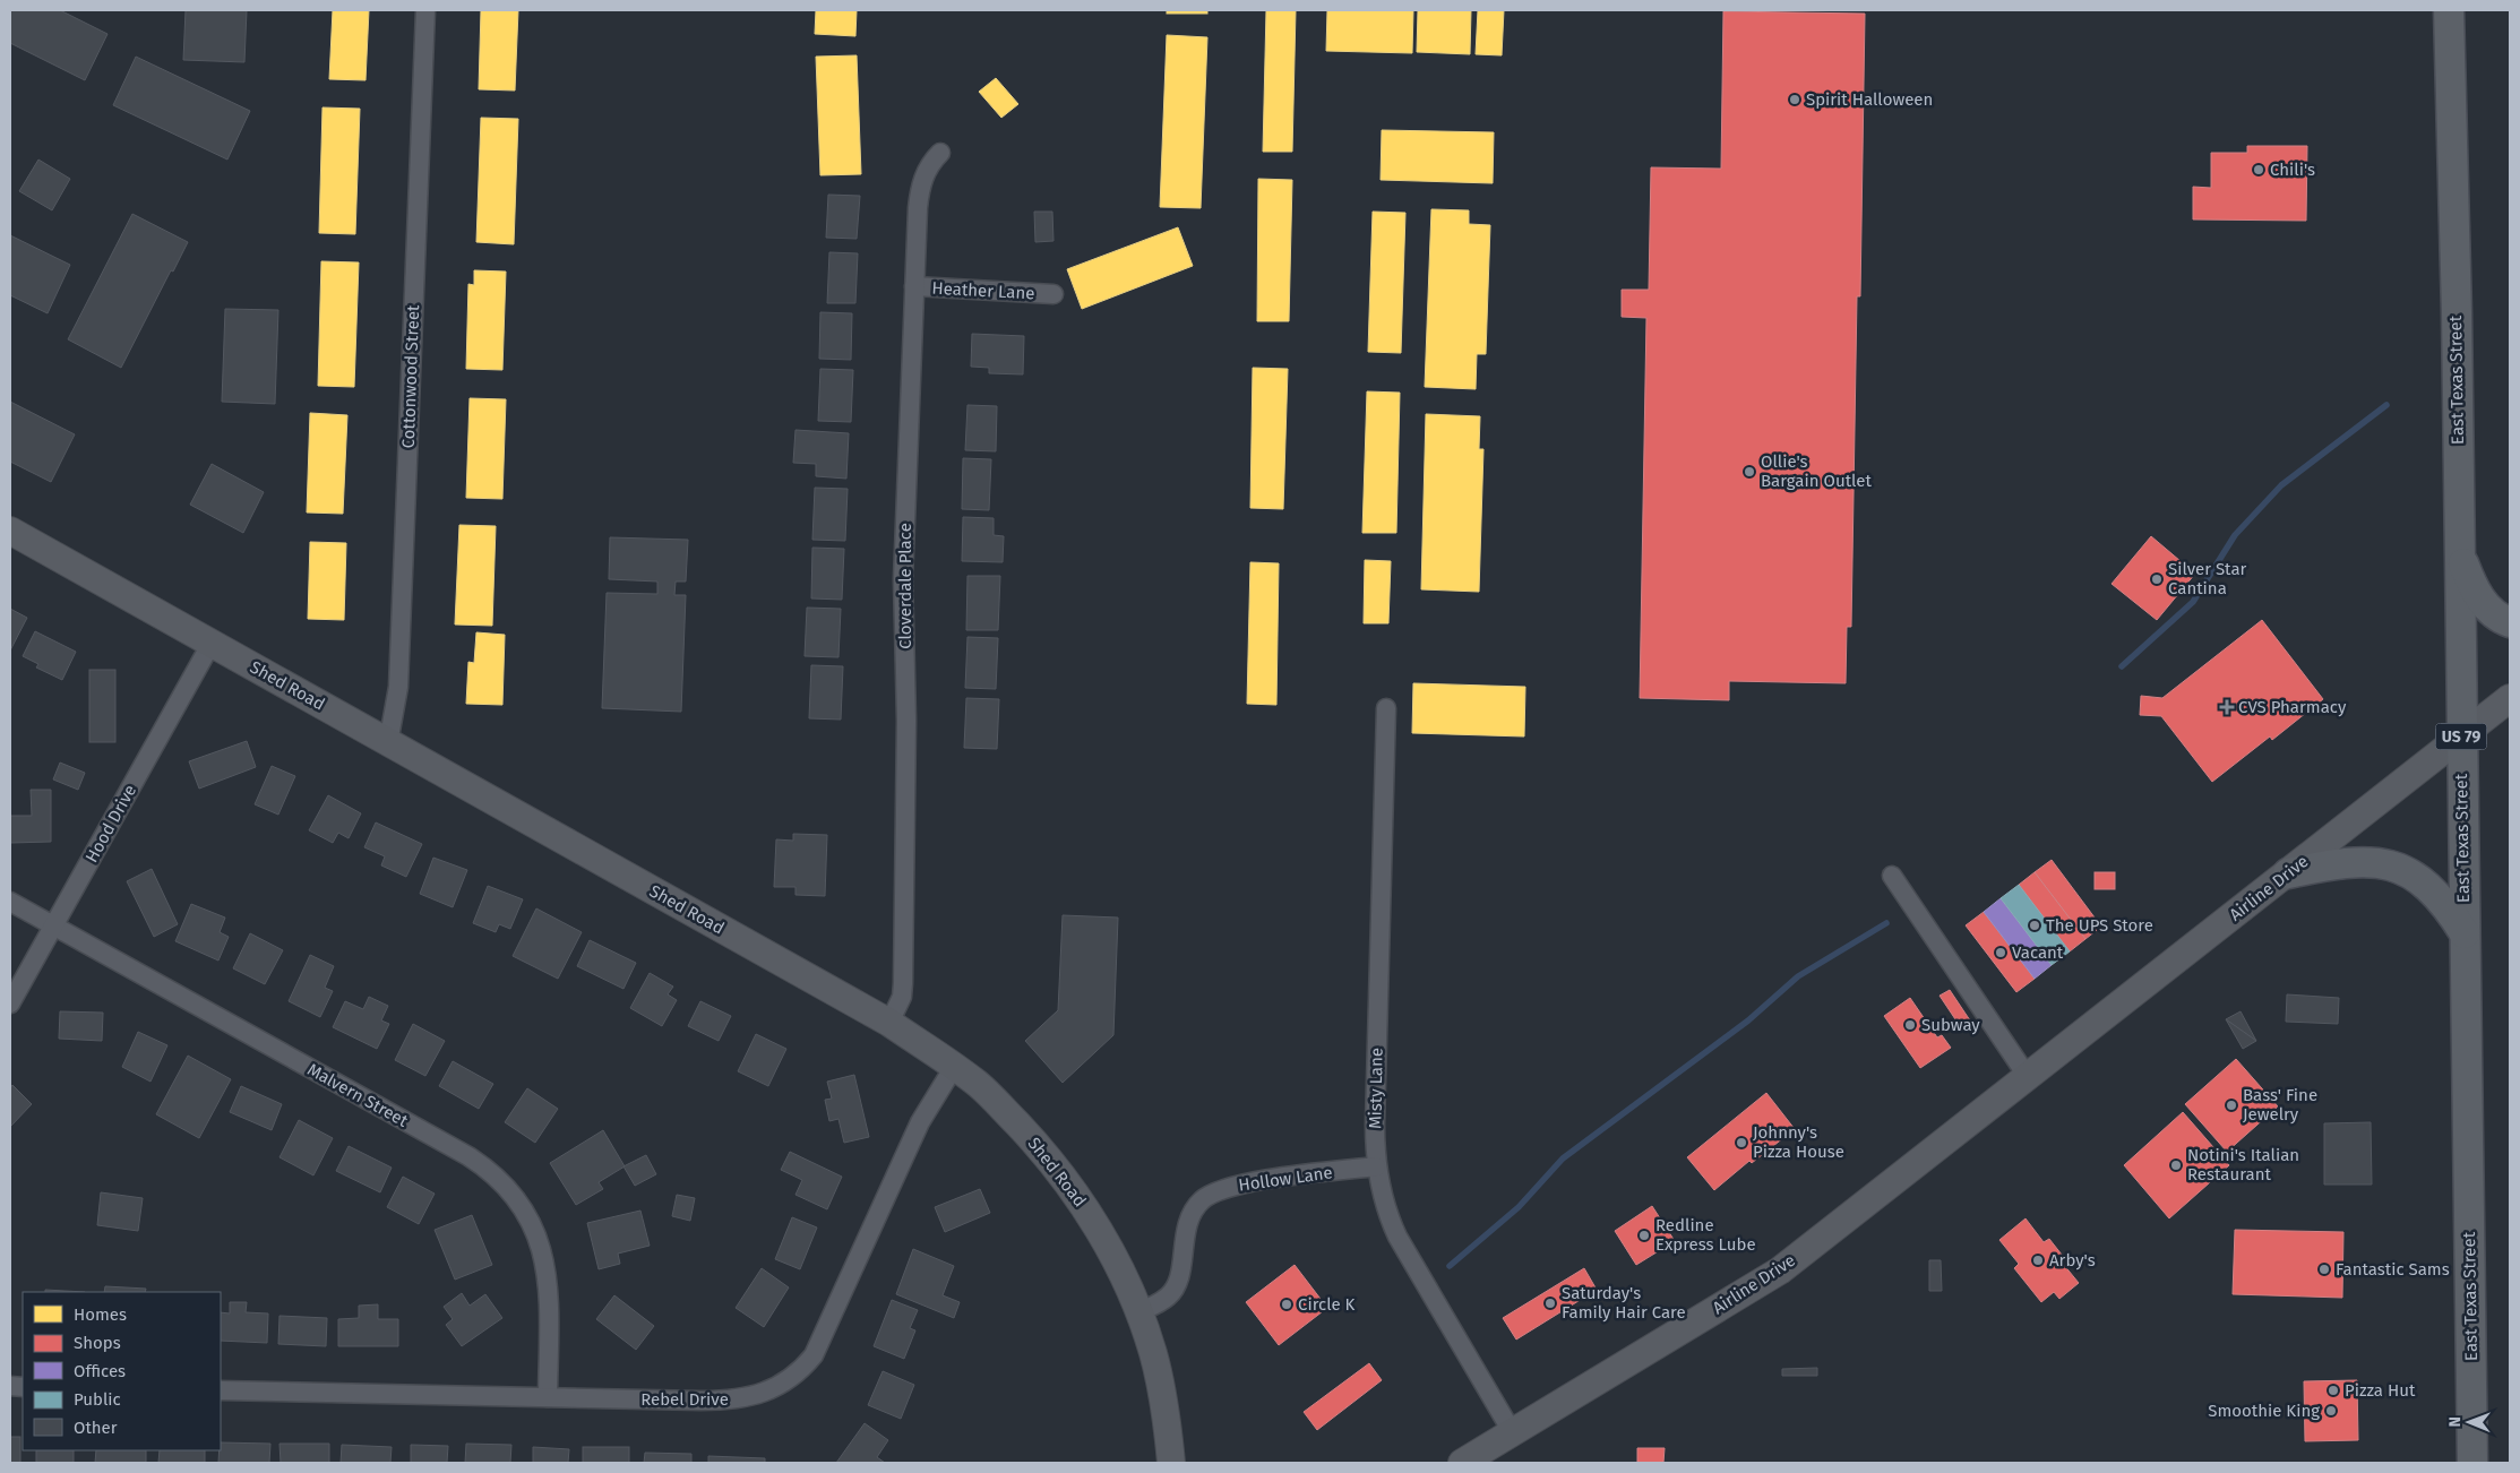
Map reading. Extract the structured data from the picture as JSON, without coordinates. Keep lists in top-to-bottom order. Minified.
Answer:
{"streets":{"main road":["East Texas Street","US 79"],"street":["Heather Lane","Cottonwood Street","Cloverdale Place","Shed Road","Hood Drive","Airline Drive","Misty Lane","Malvern Street","Hollow Lane","Rebel Drive"]},"crossings":[["Heather Lane","Cloverdale Place"],["Cottonwood Street","Shed Road"],["East Texas Street","Airline Drive"],["Cloverdale Place","Shed Road"],["Shed Road","Hood Drive"],["Shed Road","Hollow Lane"],["Shed Road","Rebel Drive"],["Hood Drive","Malvern Street"],["Airline Drive","Misty Lane"],["Misty Lane","Hollow Lane"],["Malvern Street","Rebel Drive"]],"places":{"other":["Spirit Halloween","Chili's","Ollie's Bargain Outlet","Silver Star Cantina","The UPS Store","Vacant","Subway","Bass' Fine Jewelry","Johnny's Pizza House","Notini's Italian Restaurant","Redline Express Lube","Arby's","Fantastic Sams","Saturday's Family Hair Care","Circle K","Pizza Hut","Smoothie King"],"health":["CVS Pharmacy"]},"legend":["Homes","Shops","Offices","Public","Other"],"north":"left"}
